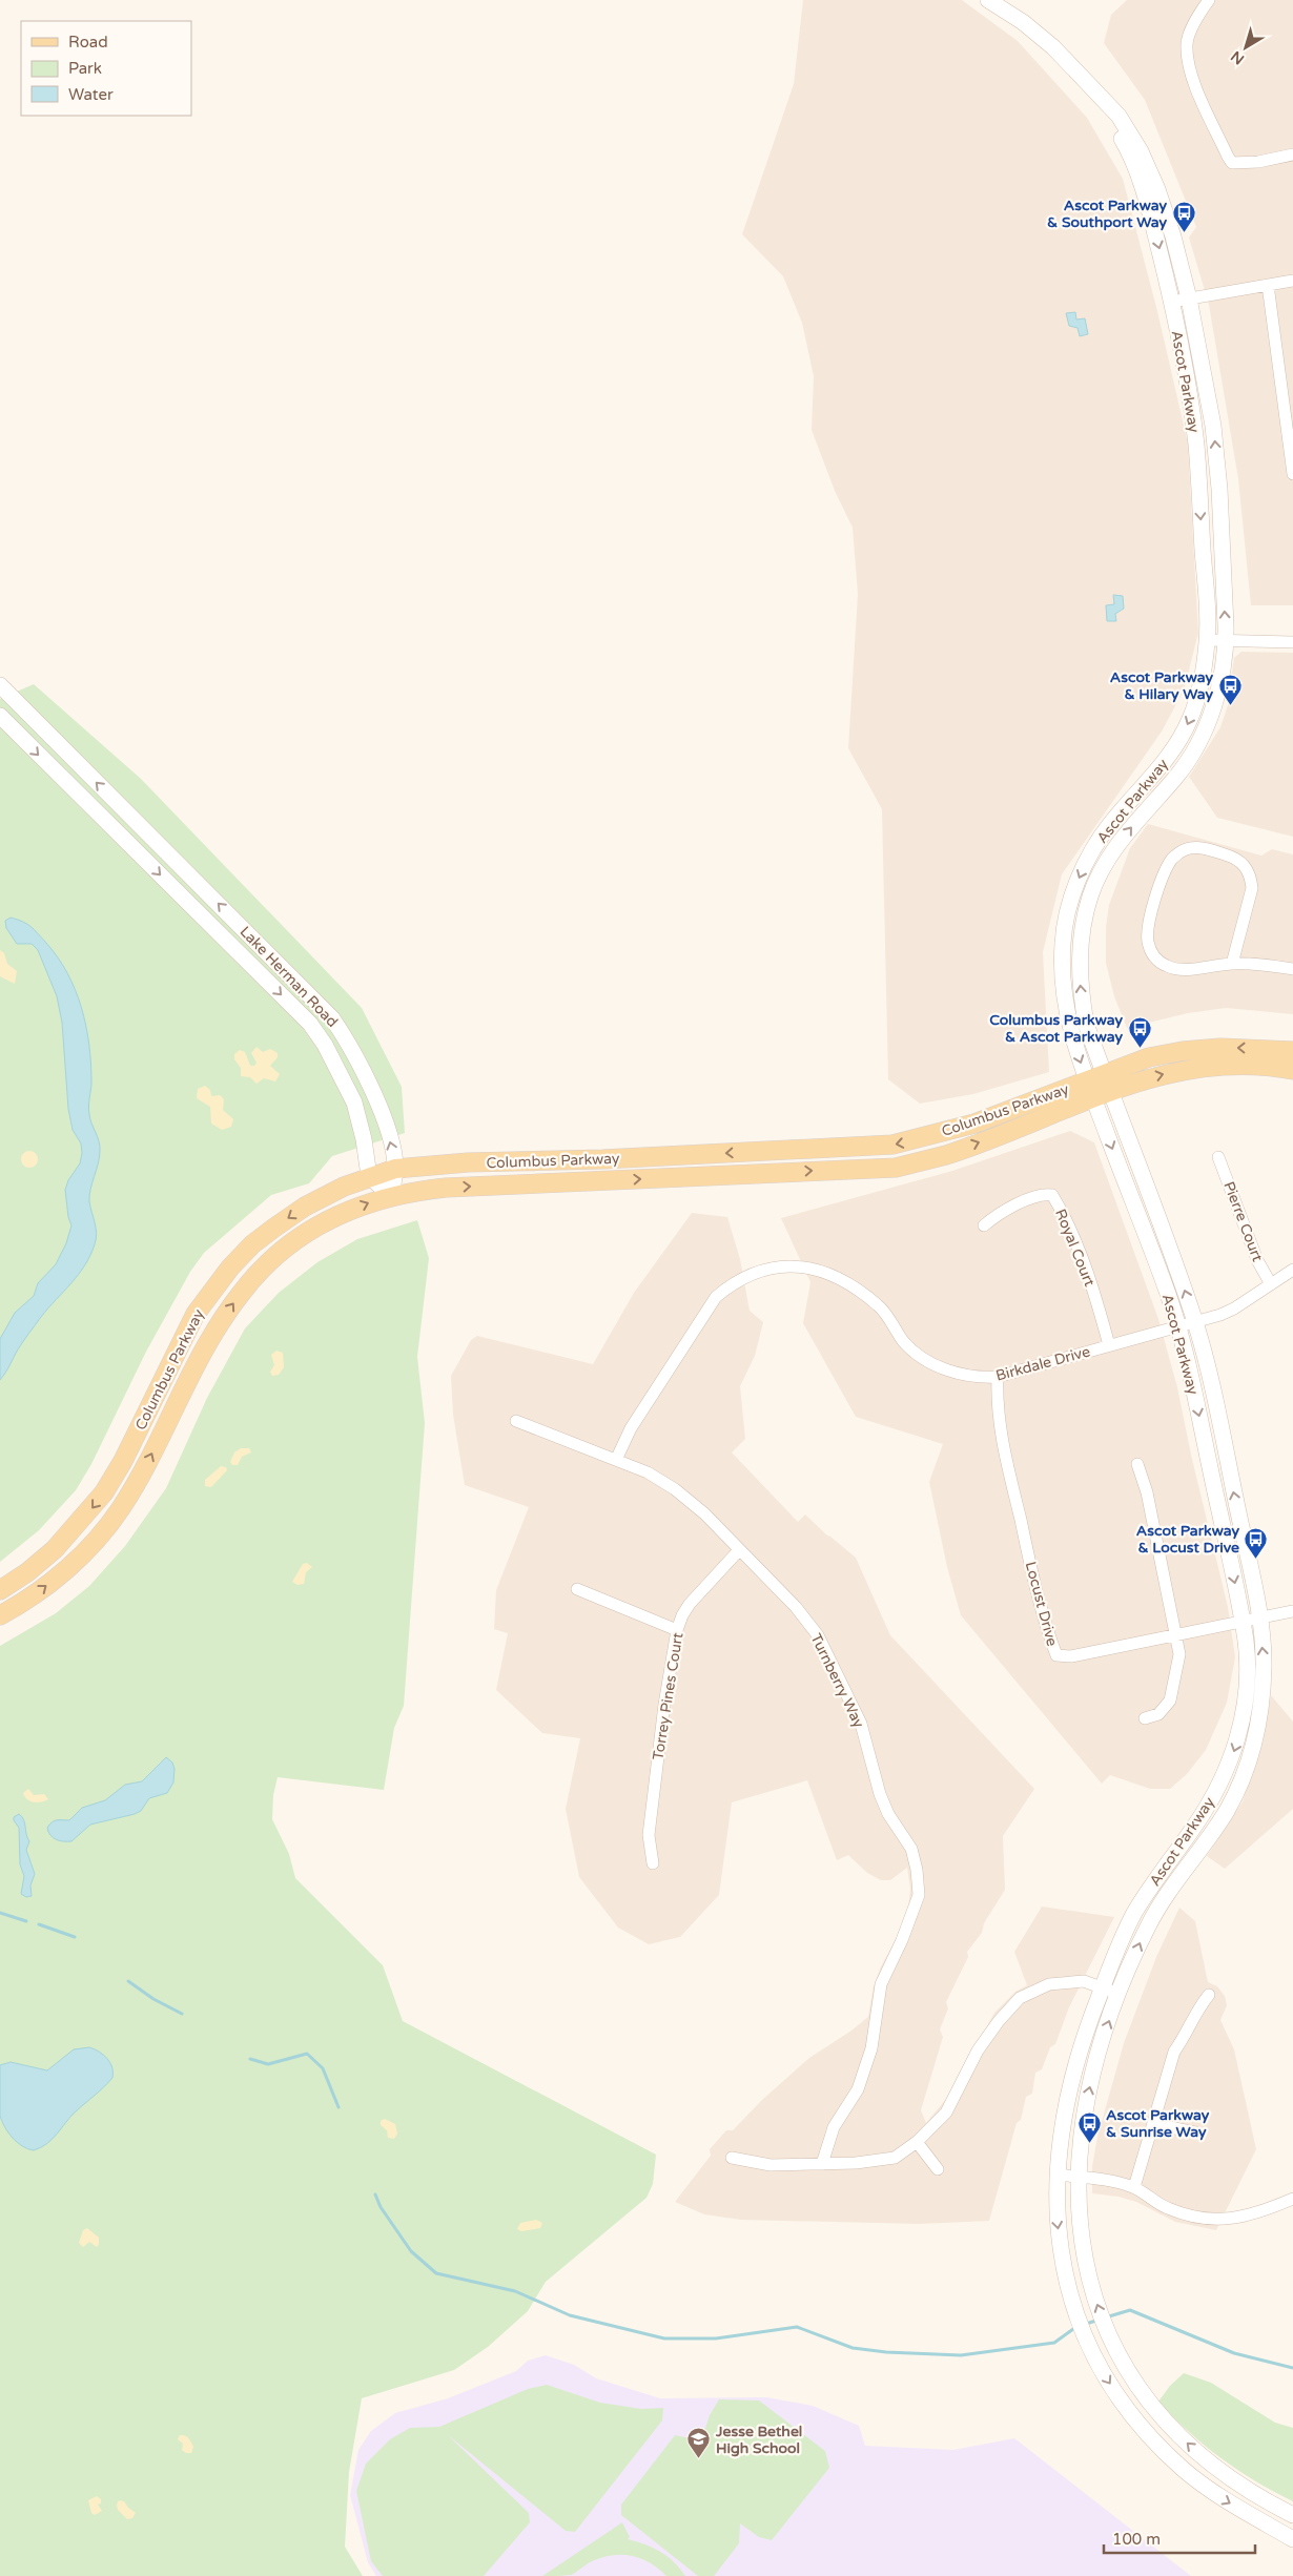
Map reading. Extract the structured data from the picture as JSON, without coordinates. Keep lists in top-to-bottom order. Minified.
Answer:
{"streets":{"main road":["Ascot Parkway","Lake Herman Road","Columbus Parkway"],"street":["Pierre Court","Royal Court","Birkdale Drive","Locust Drive","Turnberry Way","Torrey Pines Court"]},"crossings":[["Ascot Parkway","Columbus Parkway"],["Ascot Parkway","Birkdale Drive"],["Ascot Parkway","Locust Drive"],["Lake Herman Road","Columbus Parkway"],["Pierre Court","Birkdale Drive"],["Royal Court","Birkdale Drive"],["Birkdale Drive","Locust Drive"],["Birkdale Drive","Turnberry Way"],["Turnberry Way","Torrey Pines Court"]],"places":{"bus stop":["Ascot Parkway & Southport Way","Ascot Parkway & Hilary Way","Columbus Parkway & Ascot Parkway","Ascot Parkway & Locust Drive","Ascot Parkway & Sunrise Way"],"school or university":["Jesse Bethel High School"]},"legend":["Road","Park","Water"],"scale_bar":"100 m","north":"bottom left"}
